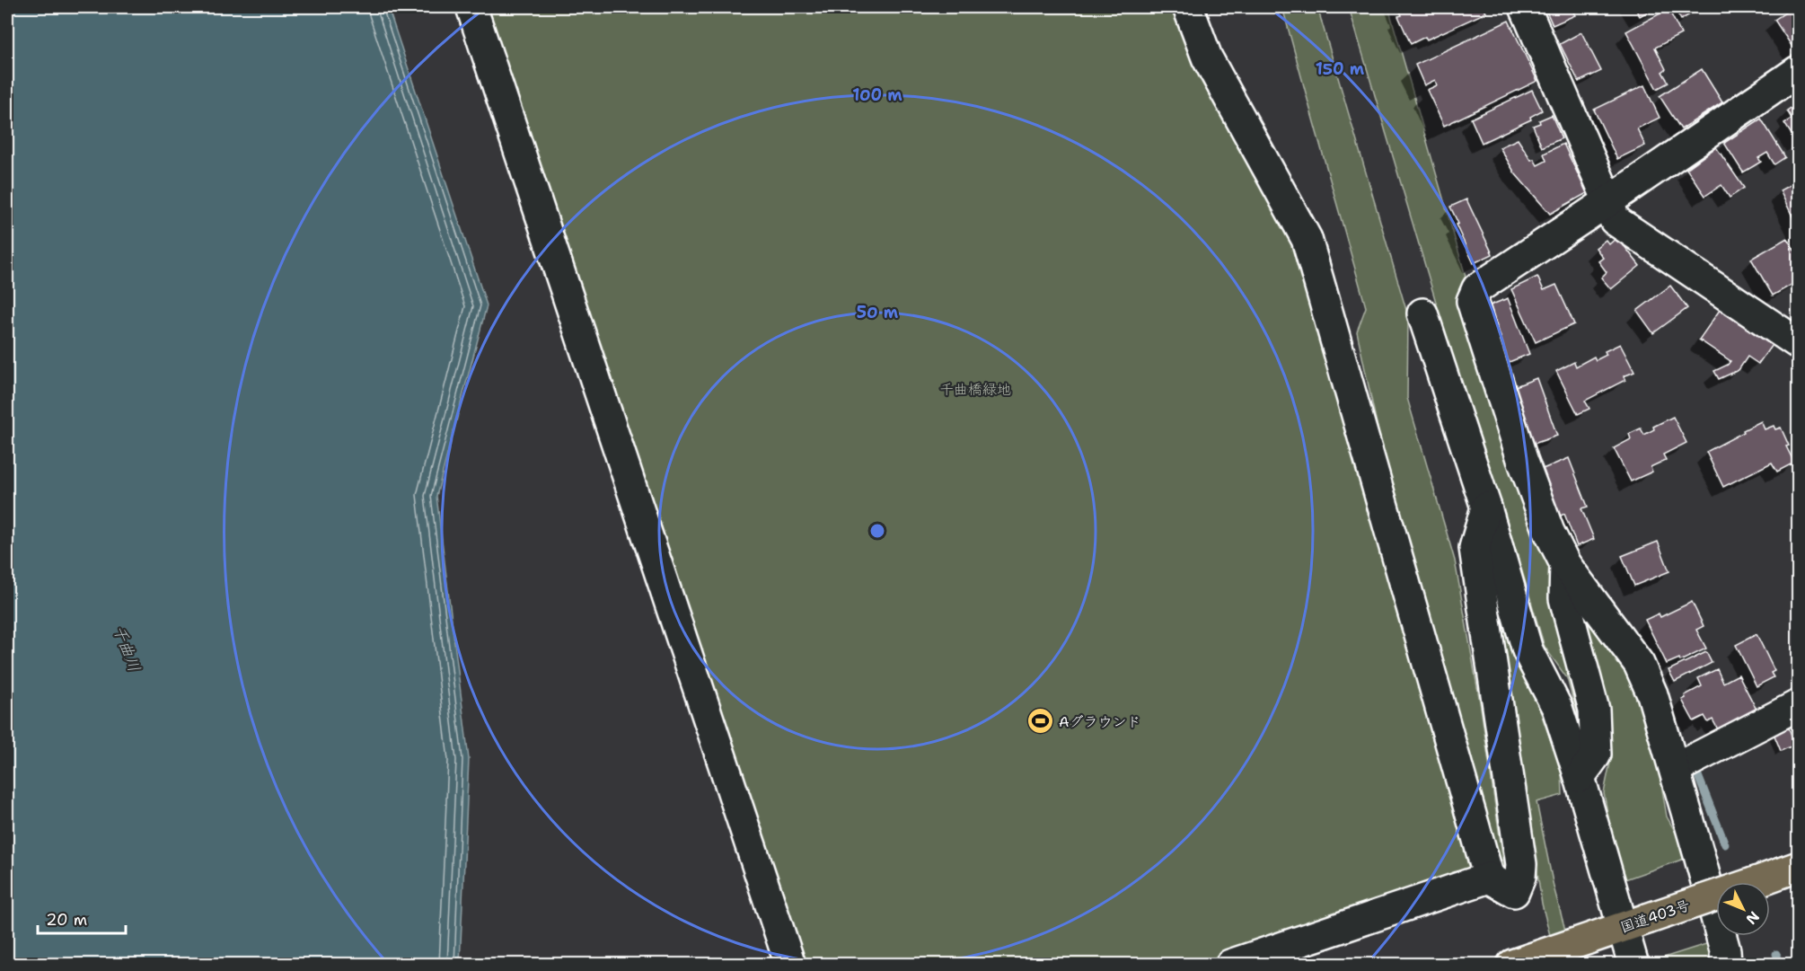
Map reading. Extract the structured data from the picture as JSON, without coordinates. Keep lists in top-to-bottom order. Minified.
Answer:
{"streets":{"highway":["国道403号"]},"water":["千曲川"],"parks":["千曲橋緑地"],"places":{"sports":["Aグラウンド"]},"scale_bar":"20 m","north":"bottom right","rings":["150 m","100 m","50 m"]}
